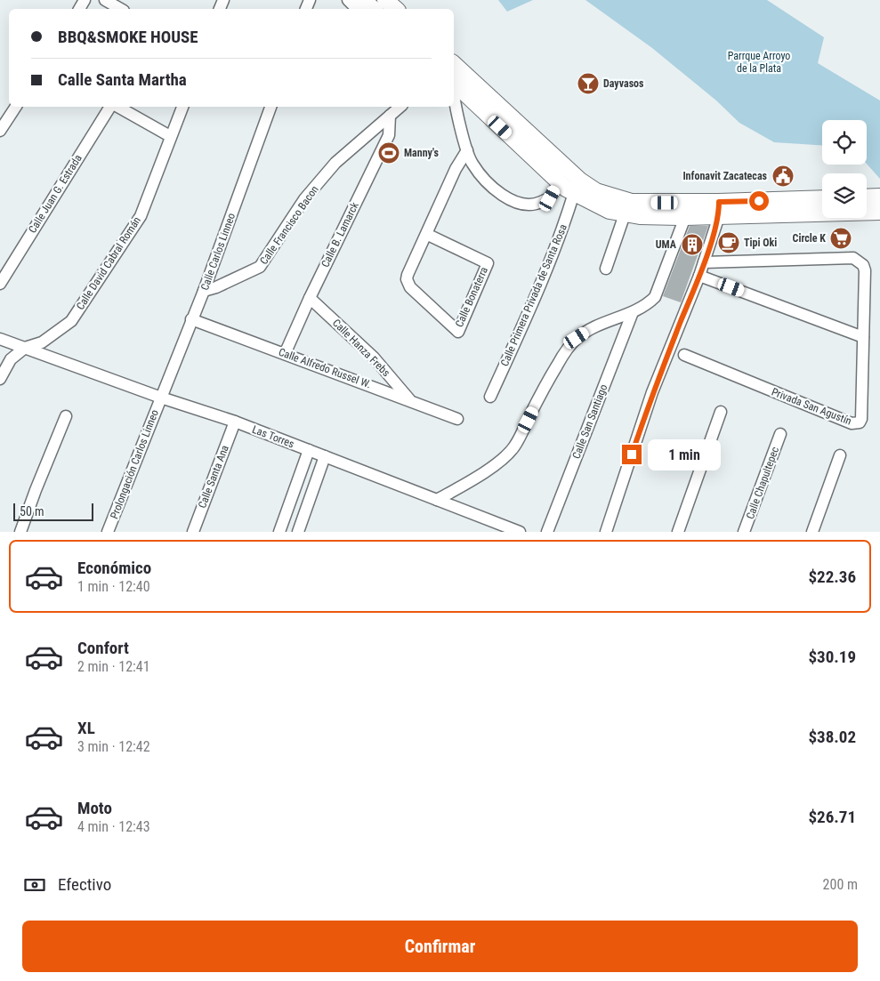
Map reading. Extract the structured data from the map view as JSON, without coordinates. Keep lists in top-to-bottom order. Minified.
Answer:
{"streets":{"street":["Calle Juan G. Estrada","Calle Francisco Bacon","Calle B. Lamarck","Calle Carlos Linneo","Calle David Cabral Román","Calle Primera Privada de Santa Rosa","Calle Bonaterra","Calle Hanza Frebs","Calle Alfredo Russel W.","Privada San Agustín","Calle San Santiago","Las Torres","Prolongación Carlos Linneo","Calle Santa Ana","Calle Chapultepec"]},"crossings":[["Calle Francisco Bacon","Calle B. Lamarck"],["Calle Francisco Bacon","Calle Carlos Linneo"],["Calle B. Lamarck","Calle Hanza Frebs"],["Calle B. Lamarck","Calle Alfredo Russel W."],["Calle Carlos Linneo","Calle Alfredo Russel W."],["Calle Carlos Linneo","Las Torres"],["Calle Carlos Linneo","Prolongación Carlos Linneo"],["Calle David Cabral Román","Las Torres"],["Calle Hanza Frebs","Calle Alfredo Russel W."],["Las Torres","Prolongación Carlos Linneo"],["Las Torres","Calle Santa Ana"]],"parks":["Parrque Arroyo de la Plata"],"places":{"bar":["Dayvasos"],"sports":["Manny's"],"public building":["Infonavit Zacatecas"],"supermarket":["Circle K"],"cafe":["Tipi Oki"],"building":["UMA"]},"scale_bar":"50 m","page":{"banner":["BBQ&SMOKE HOUSE","Calle Santa Martha"],"bubble":"1 min","scale":"50 m","list":[{"name":"Económico","note":"1 min · 12:40","value":"$22.36"},{"name":"Confort","note":"2 min · 12:41","value":"$30.19"},{"name":"XL","note":"3 min · 12:42","value":"$38.02"},{"name":"Moto","note":"4 min · 12:43","value":"$26.71"}],"pay":["Efectivo","200 m"],"buttons":"Confirmar"}}
